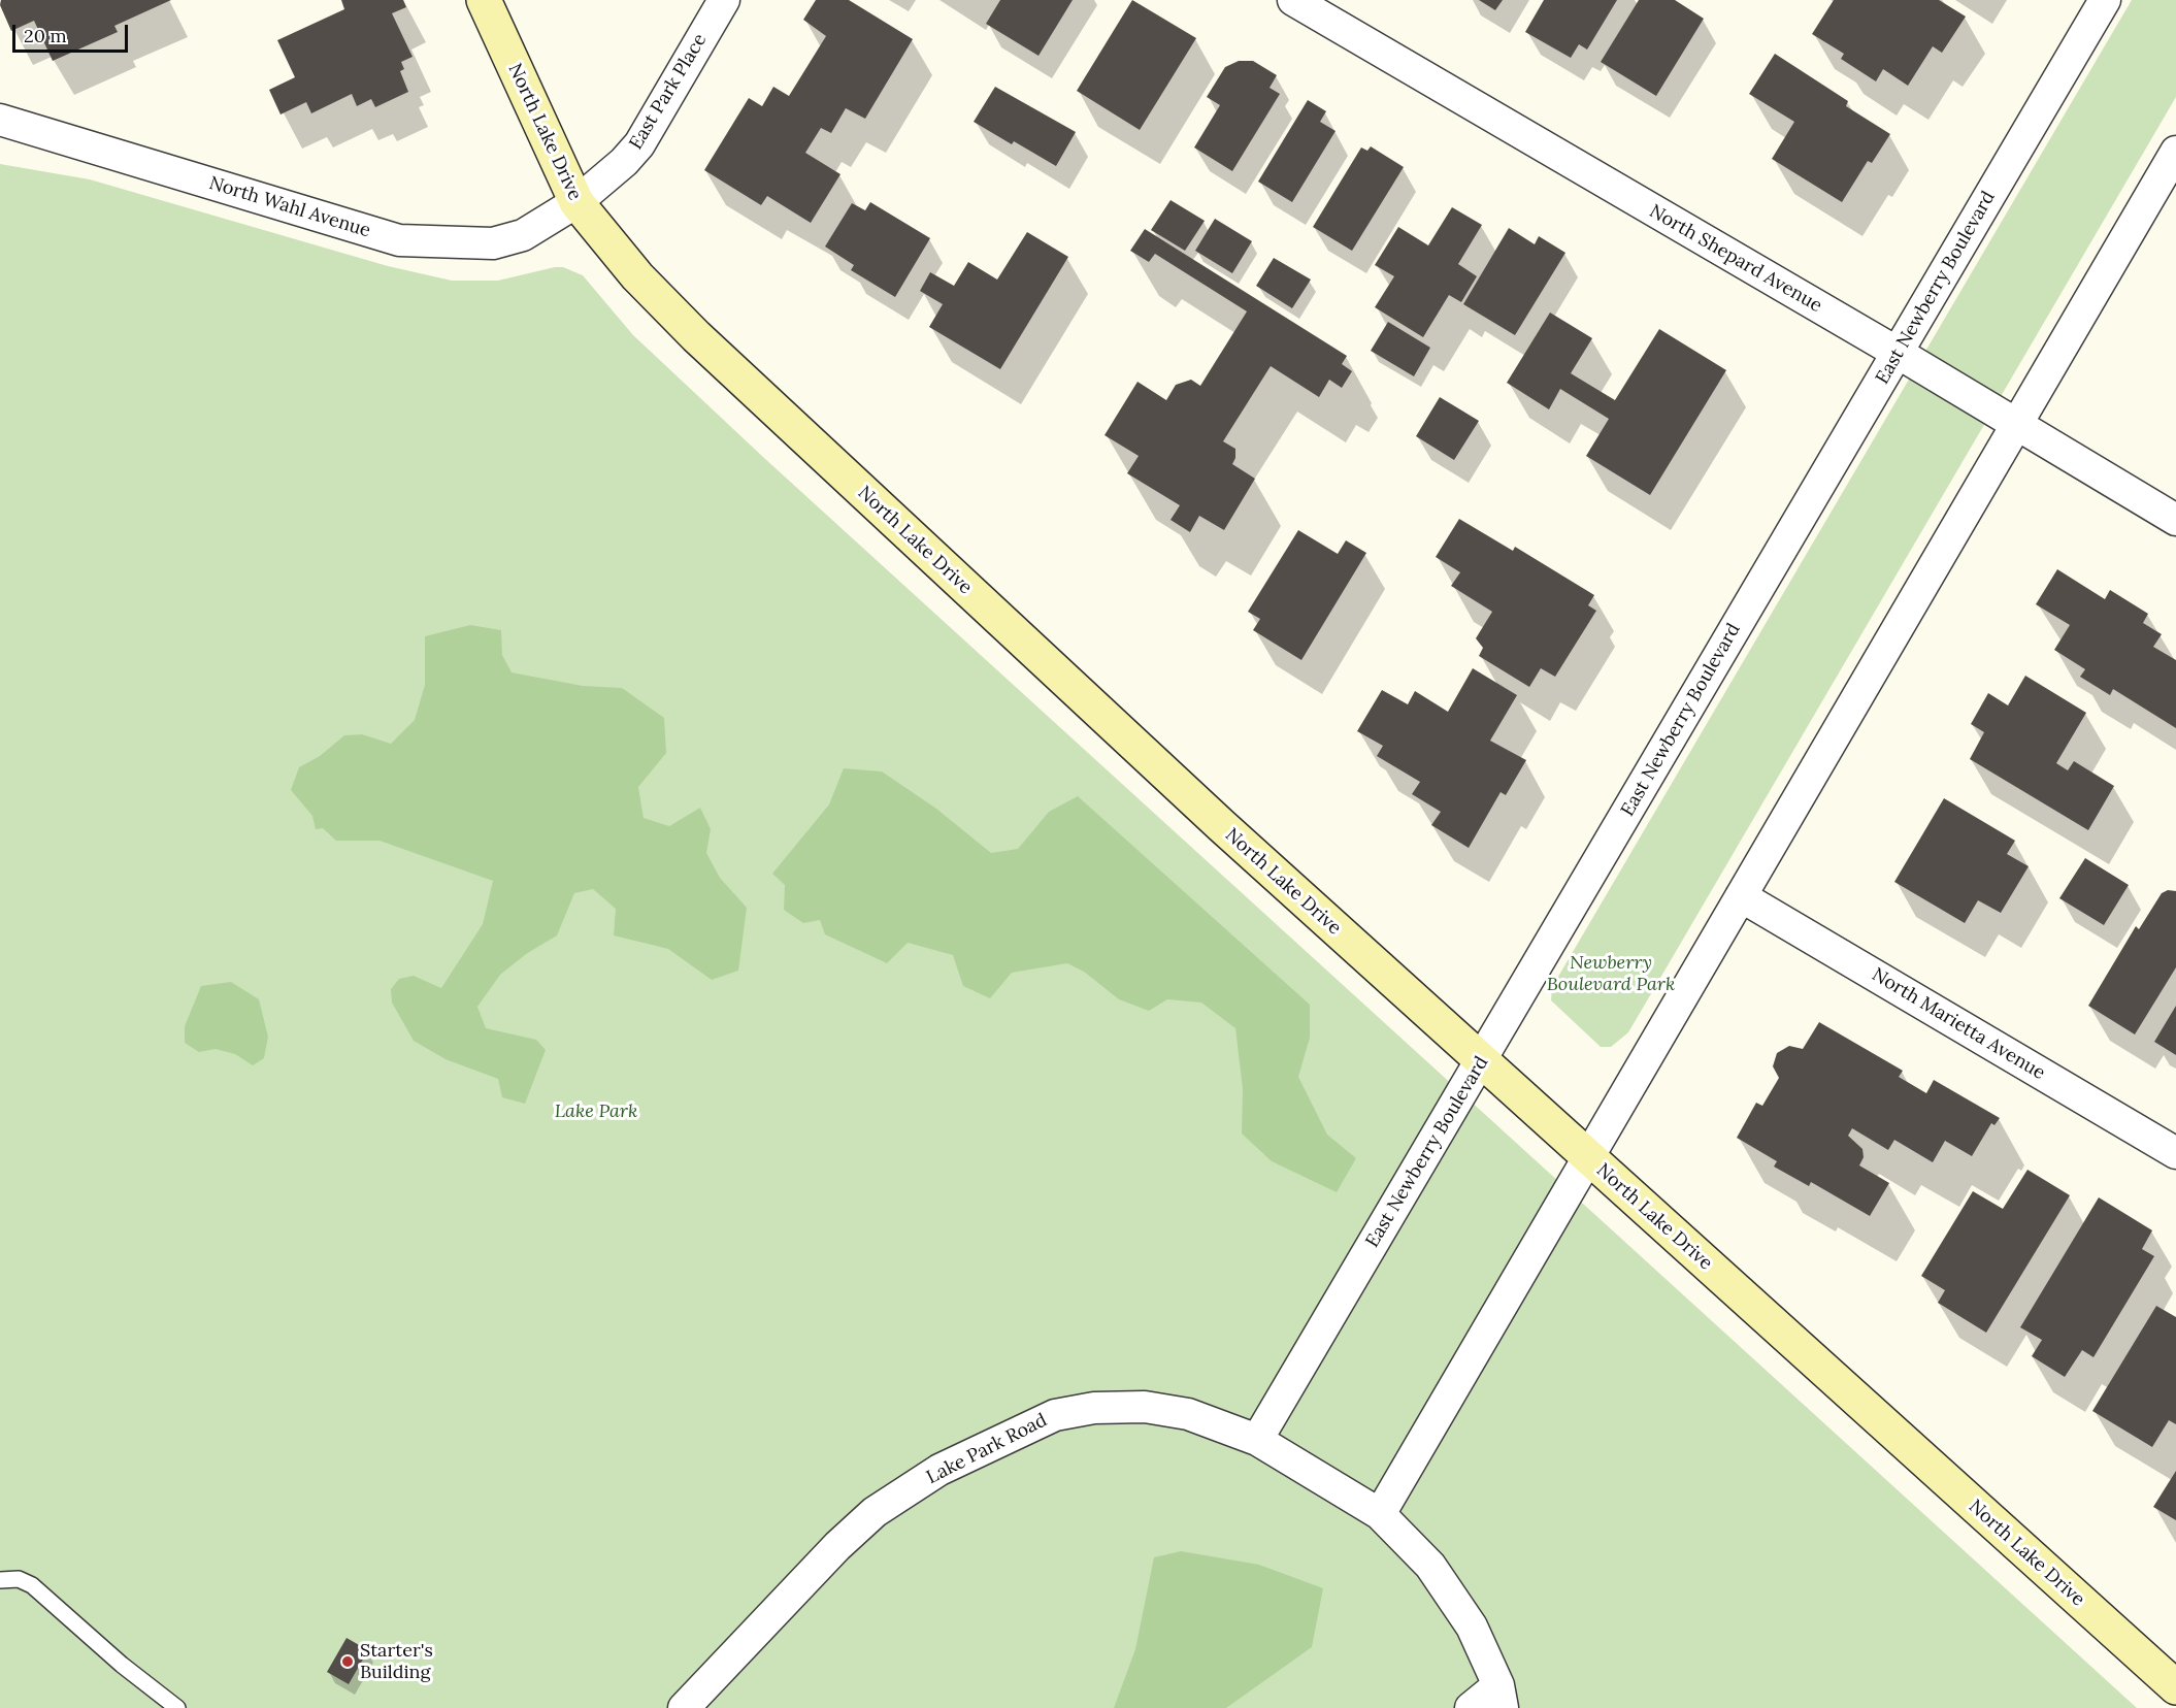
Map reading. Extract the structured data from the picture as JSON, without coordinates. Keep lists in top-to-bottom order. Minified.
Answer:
{"streets":{"main road":["North Lake Drive"],"street":["East Park Place","North Wahl Avenue","North Shepard Avenue","East Newberry Boulevard","North Marietta Avenue","Lake Park Road"]},"crossings":[["East Park Place","North Lake Drive"],["East Park Place","North Wahl Avenue"],["North Lake Drive","North Wahl Avenue"],["North Lake Drive","East Newberry Boulevard"],["North Shepard Avenue","East Newberry Boulevard"],["East Newberry Boulevard","Lake Park Road"]],"parks":["Newberry Boulevard Park","Lake Park"],"places":["Starter's Building"],"scale_bar":"20 m"}
